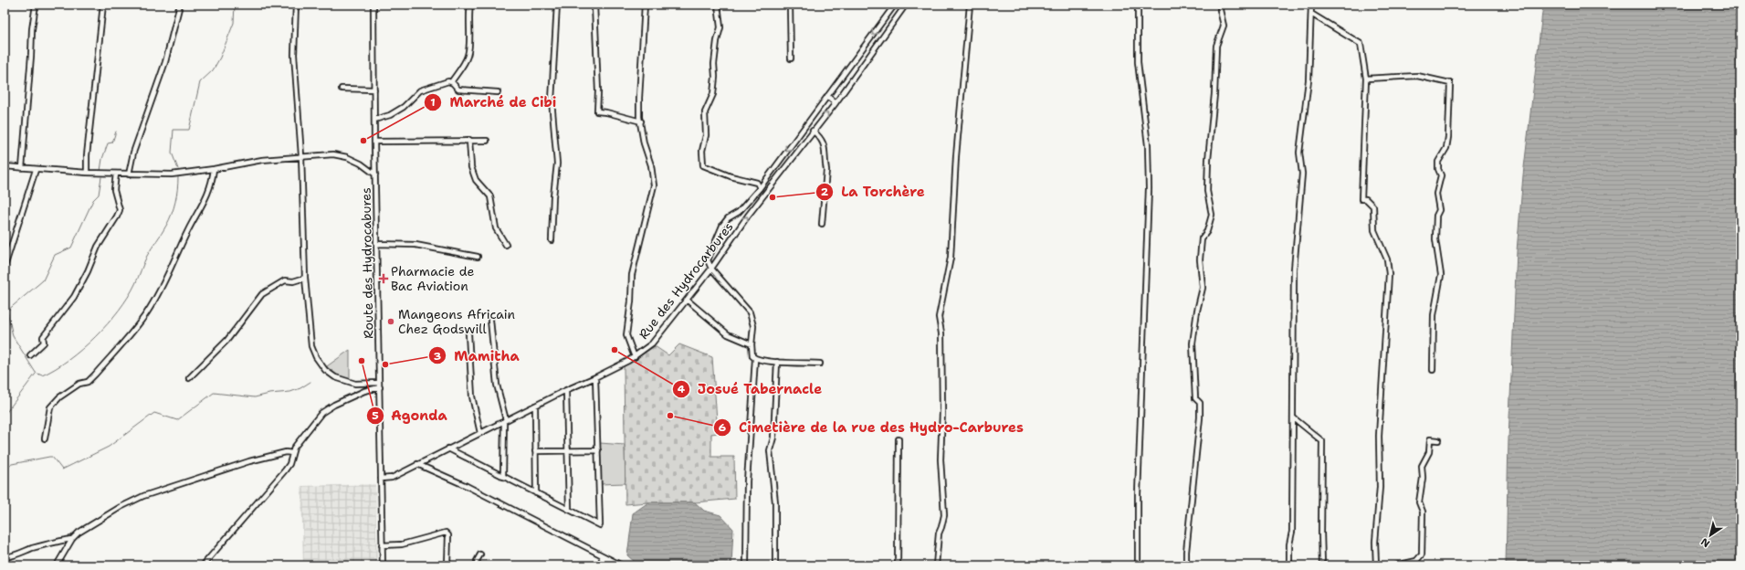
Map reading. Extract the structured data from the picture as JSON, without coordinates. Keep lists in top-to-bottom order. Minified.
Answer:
{"streets":{"street":["Route des Hydrocabures","Rue des Hydrocarbures"]},"crossings":[["Route des Hydrocabures","Rue des Hydrocarbures"]],"places":{"other":["Marché de Cibi","La Torchère","Mangeons Africain Chez Godswill","Josué Tabernacle","Agonda","Mamitha","Cimetière de la rue des Hydro-Carbures"],"health":["Pharmacie de Bac Aviation"]},"north":"bottom left"}
